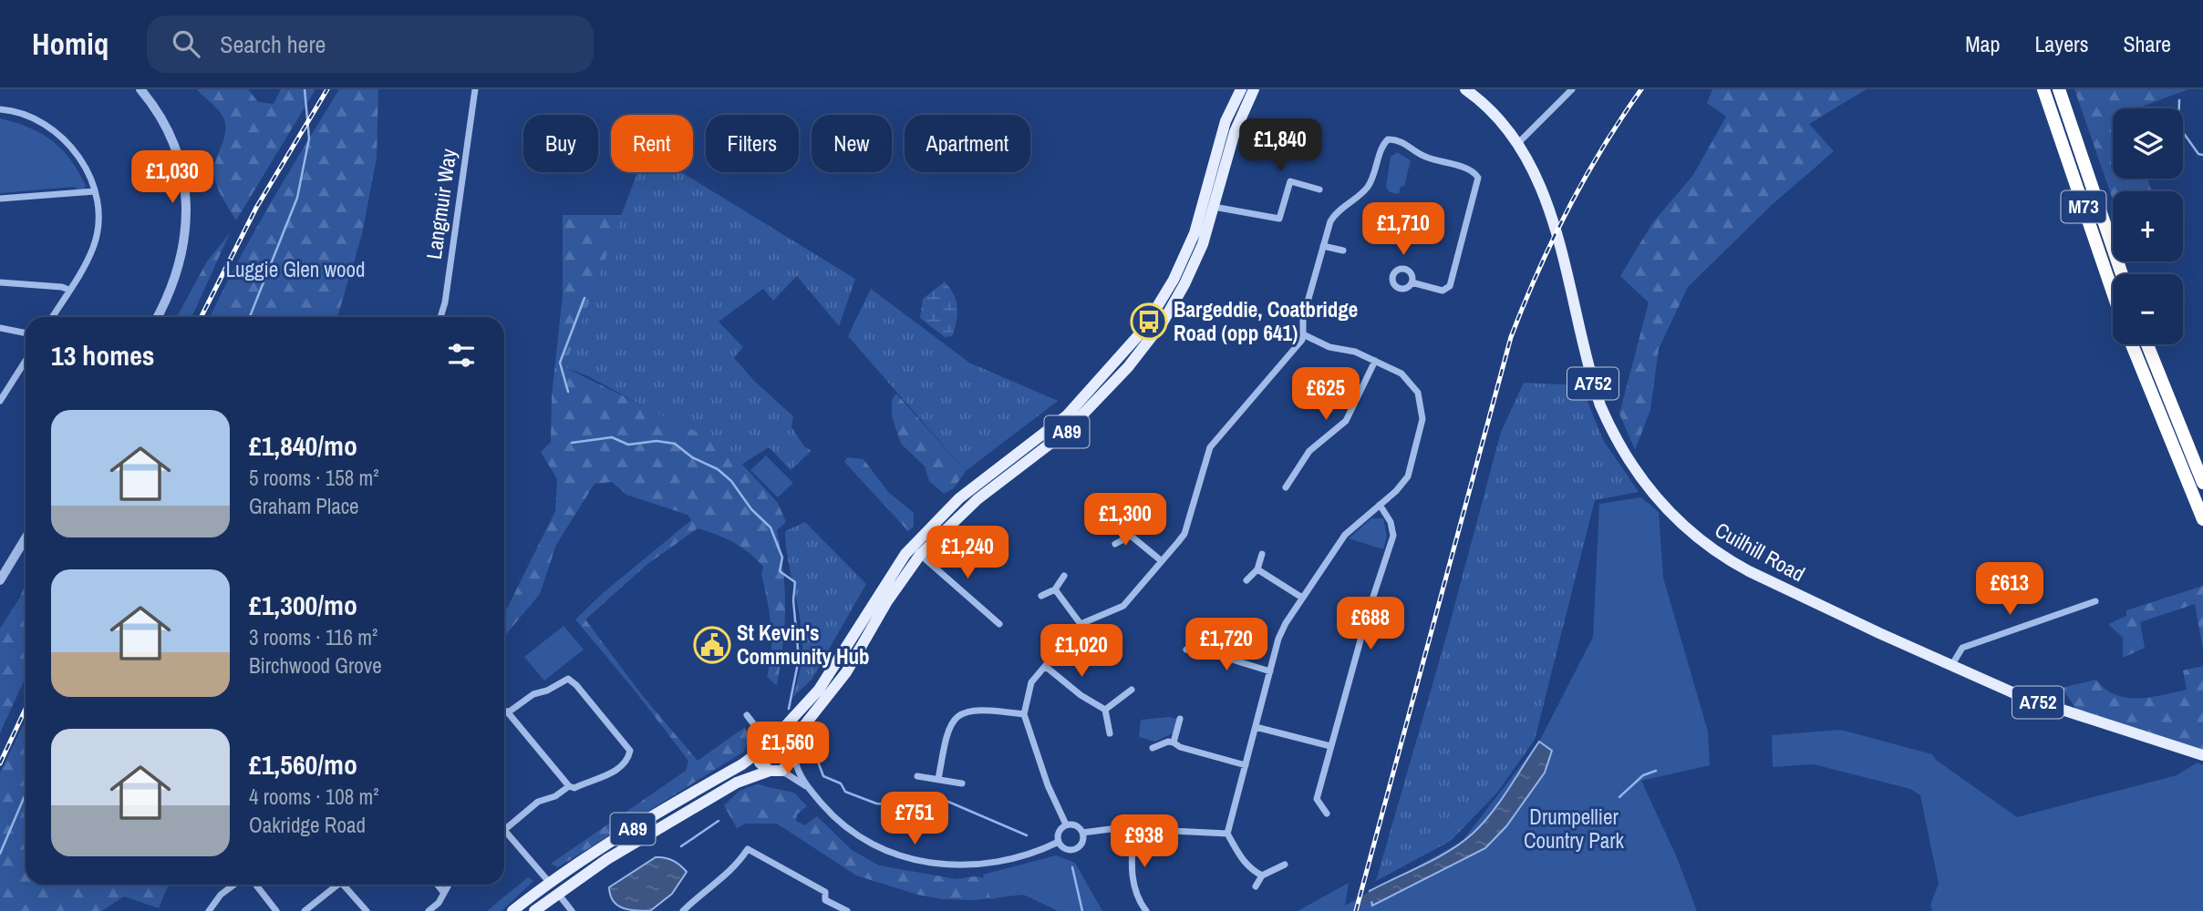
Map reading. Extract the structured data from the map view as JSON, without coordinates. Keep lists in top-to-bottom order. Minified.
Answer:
{"streets":{"highway":["M73"],"main road":["A752","A89","Cuilhill Road"],"street":["Langmuir Way"]},"parks":["Luggie Glen wood","Drumpellier Country Park"],"places":{"bus stop":["Bargeddie, Coatbridge Road (opp 641)"],"public building":["St Kevin's Community Hub"]},"page":{"header":"Homiq","search":"Search here","nav":["Map","Layers","Share"],"map_buttons":["+","−"],"chip":["Buy","Rent","Filters","New","Apartment"],"price":["£1,840","£1,030","£1,710","£625","£1,300","£1,240","£613","£688","£1,720","£1,020","£1,560","£751","£938"],"heading":"13 homes","list":[{"name":"£1,840/mo","note":"5 rooms · 158 m² · Graham Place"},{"name":"£1,300/mo","note":"3 rooms · 116 m² · Birchwood Grove"},{"name":"£1,560/mo","note":"4 rooms · 108 m² · Oakridge Road"}]}}
